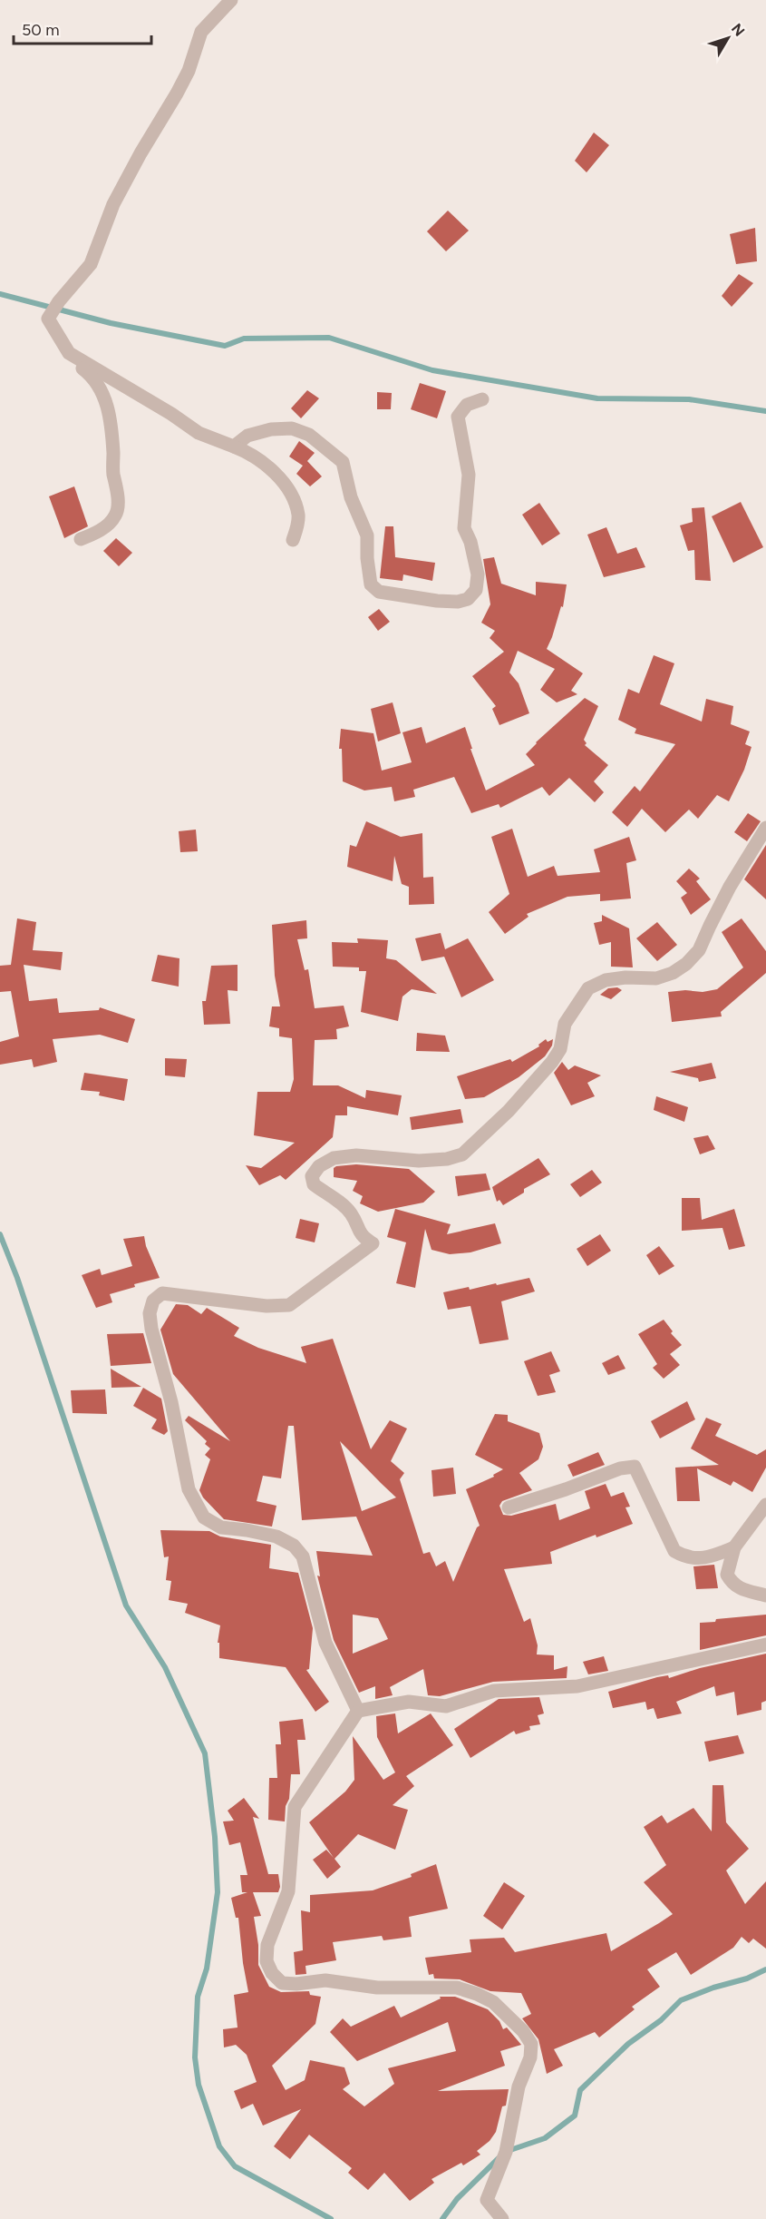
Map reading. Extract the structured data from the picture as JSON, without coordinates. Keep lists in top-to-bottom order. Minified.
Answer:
{"scale_bar":"50 m","north":"top right"}
